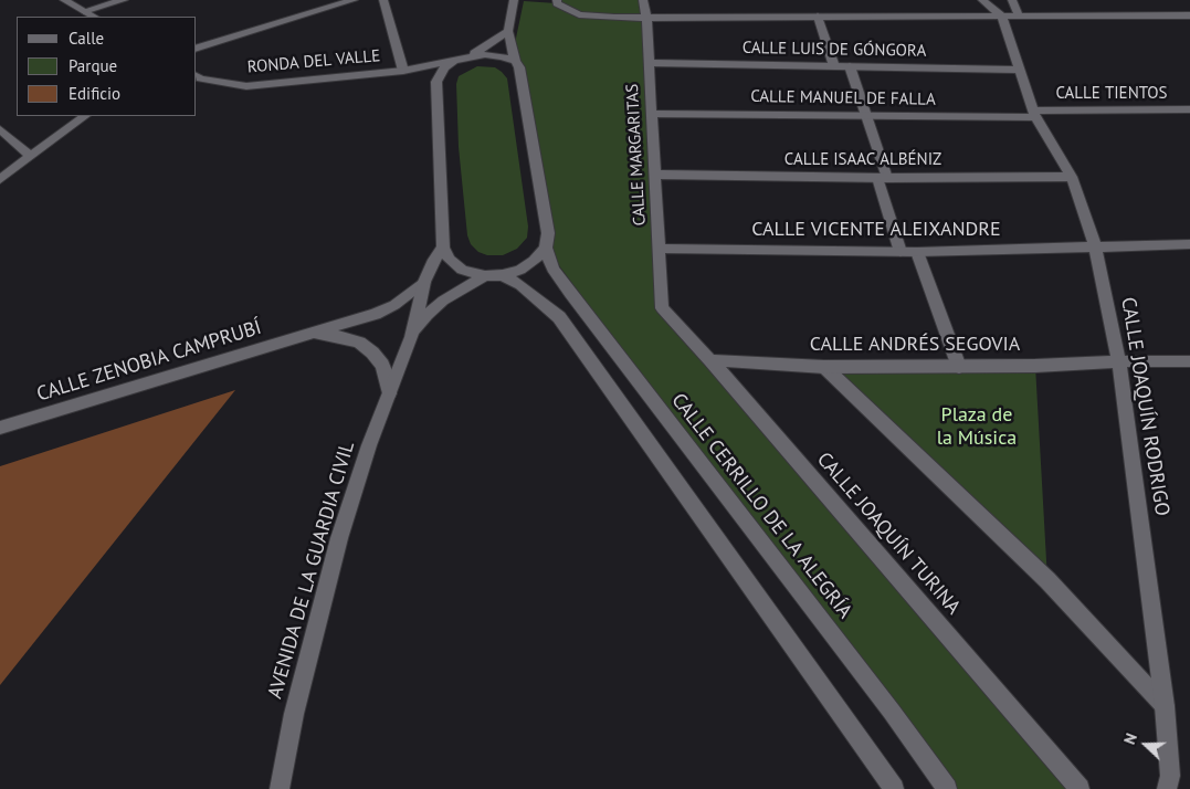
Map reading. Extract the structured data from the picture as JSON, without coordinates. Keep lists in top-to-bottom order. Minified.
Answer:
{"streets":{"street":["CALLE LUIS DE GÓNGORA","RONDA DEL VALLE","CALLE TIENTOS","CALLE MANUEL DE FALLA","CALLE MARGARITAS","CALLE ISAAC ALBÉNIZ","CALLE VICENTE ALEIXANDRE","CALLE ANDRÉS SEGOVIA","CALLE ZENOBIA CAMPRUBÍ","CALLE JOAQUÍN RODRIGO","CALLE CERRILLO DE LA ALEGRÍA","CALLE JOAQUÍN TURINA","AVENIDA DE LA GUARDIA CIVIL"]},"crossings":[["CALLE LUIS DE GÓNGORA","CALLE MARGARITAS"],["CALLE LUIS DE GÓNGORA","CALLE JOAQUÍN RODRIGO"],["CALLE TIENTOS","CALLE MANUEL DE FALLA"],["CALLE TIENTOS","CALLE JOAQUÍN RODRIGO"],["CALLE MANUEL DE FALLA","CALLE MARGARITAS"],["CALLE MANUEL DE FALLA","CALLE JOAQUÍN RODRIGO"],["CALLE MARGARITAS","CALLE ISAAC ALBÉNIZ"],["CALLE MARGARITAS","CALLE VICENTE ALEIXANDRE"],["CALLE MARGARITAS","CALLE JOAQUÍN TURINA"],["CALLE ISAAC ALBÉNIZ","CALLE JOAQUÍN RODRIGO"],["CALLE VICENTE ALEIXANDRE","CALLE JOAQUÍN RODRIGO"],["CALLE ANDRÉS SEGOVIA","CALLE JOAQUÍN RODRIGO"],["CALLE ANDRÉS SEGOVIA","CALLE JOAQUÍN TURINA"],["CALLE ZENOBIA CAMPRUBÍ","AVENIDA DE LA GUARDIA CIVIL"],["CALLE CERRILLO DE LA ALEGRÍA","AVENIDA DE LA GUARDIA CIVIL"]],"parks":["Plaza de la Música"],"legend":["Calle","Parque","Edificio"],"north":"left"}
